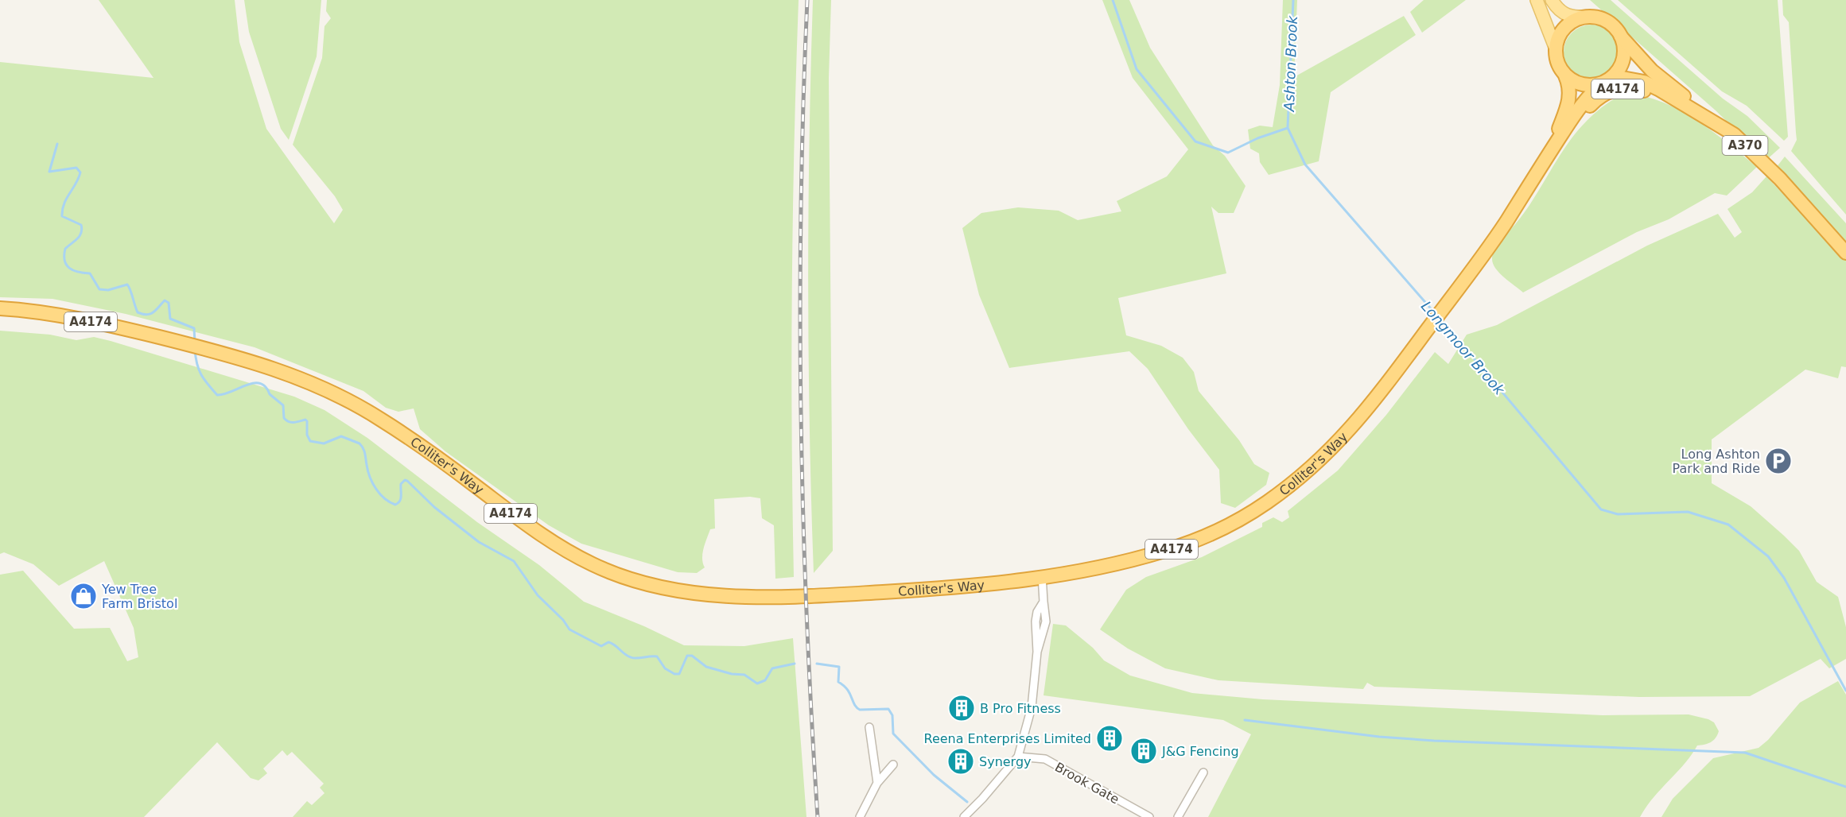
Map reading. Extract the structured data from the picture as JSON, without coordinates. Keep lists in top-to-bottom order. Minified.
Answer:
{"streets":{"highway":["A4174","A370","Colliter's Way"],"street":["Brook Gate"]},"crossings":[["A4174","A370"],["A4174","Colliter's Way"],["A370","Colliter's Way"]],"water":["Ashton Brook","Longmoor Brook"],"places":{"parking":["Long Ashton Park and Ride"],"shop":["Yew Tree Farm Bristol"],"building":["B Pro Fitness","Reena Enterprises Limited","J&G Fencing","Synergy"]}}
